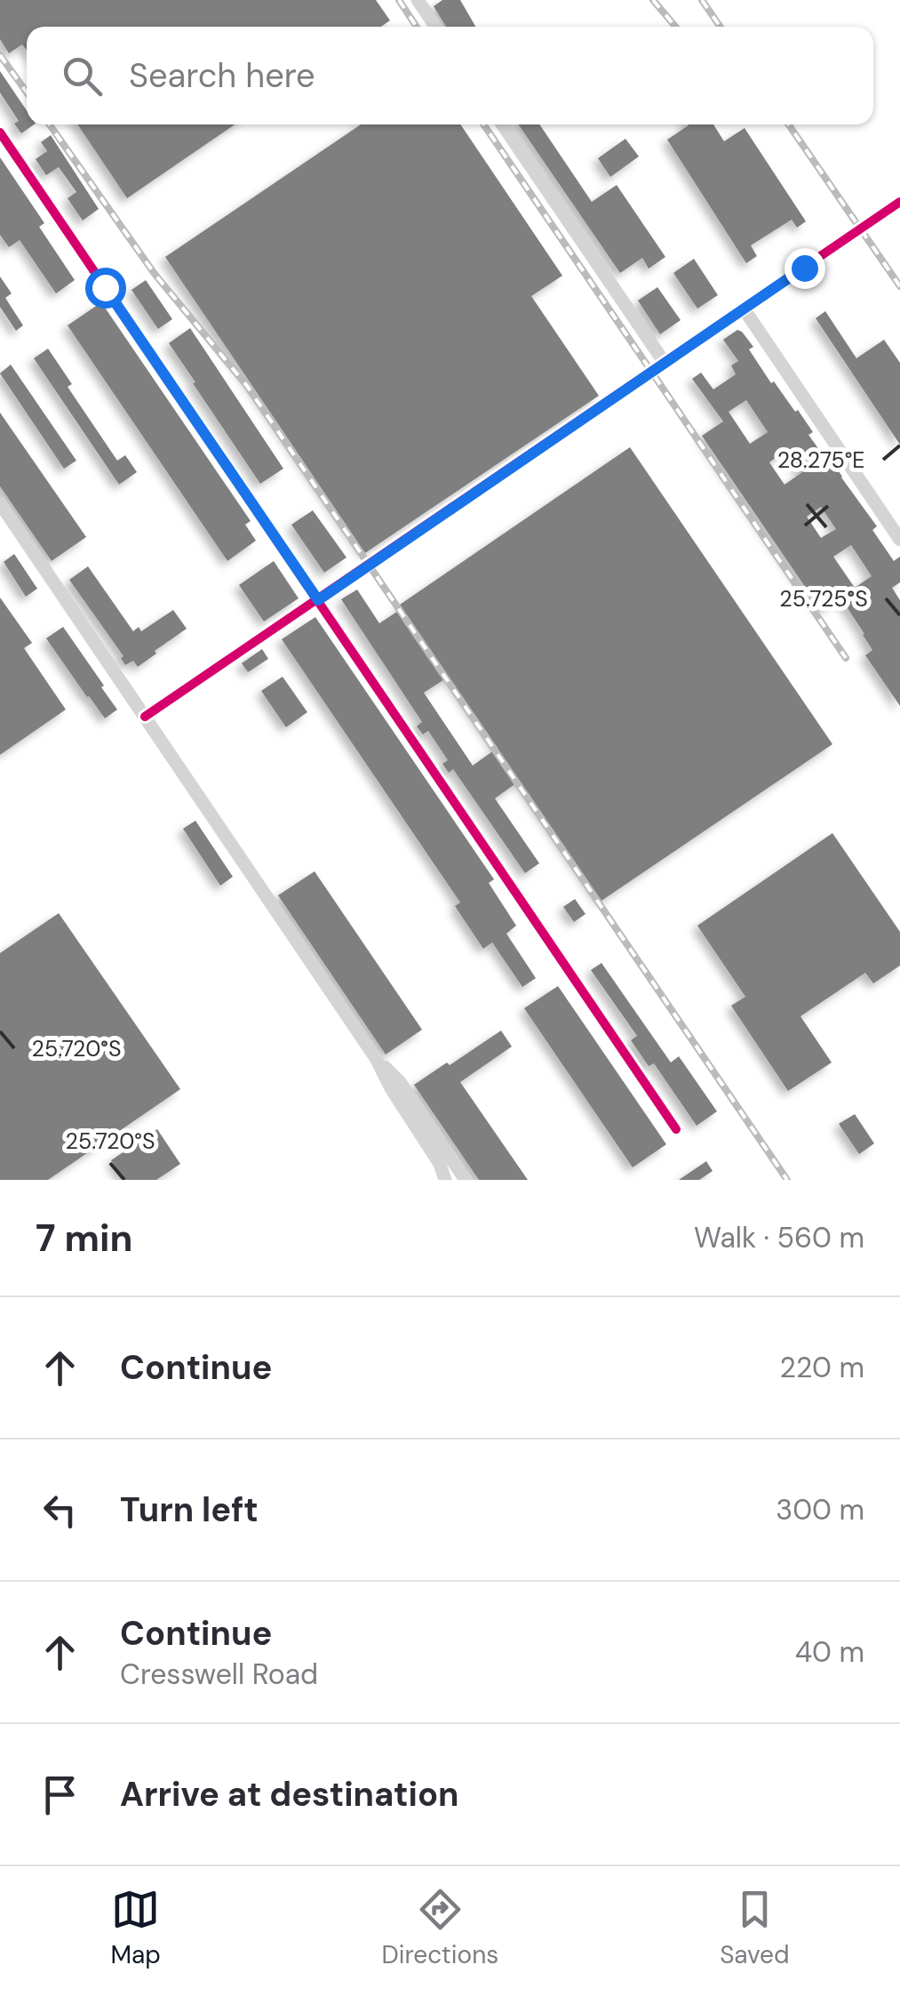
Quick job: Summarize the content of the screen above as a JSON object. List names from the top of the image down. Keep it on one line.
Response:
{"page":{"search":"Search here","heading":["7 min","Walk · 560 m"],"list":[["Continue","220 m"],["Turn left","300 m"],["Continue","Cresswell Road","40 m"],"Arrive at destination"],"nav":["Map","Directions","Saved"]},"coordinates":["28.275°E","25.725°S","25.720°S"]}
